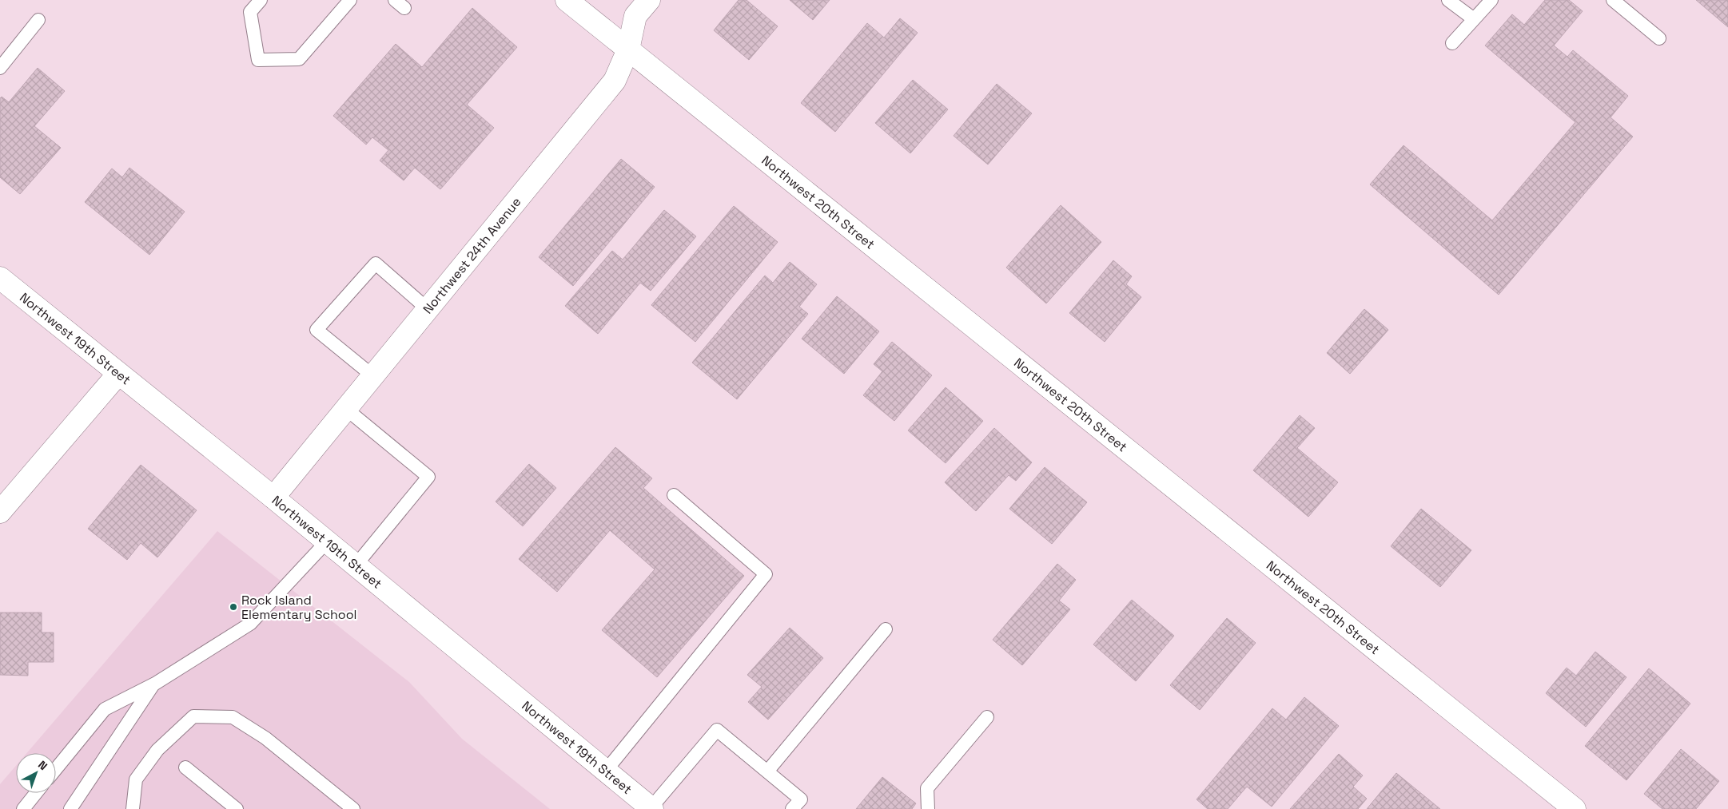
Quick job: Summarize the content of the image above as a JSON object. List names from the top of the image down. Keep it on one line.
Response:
{"streets":{"street":["Northwest 20th Street","Northwest 24th Avenue","Northwest 19th Street"]},"crossings":[["Northwest 20th Street","Northwest 24th Avenue"],["Northwest 24th Avenue","Northwest 19th Street"]],"places":["Rock Island Elementary School"],"north":"top right"}
